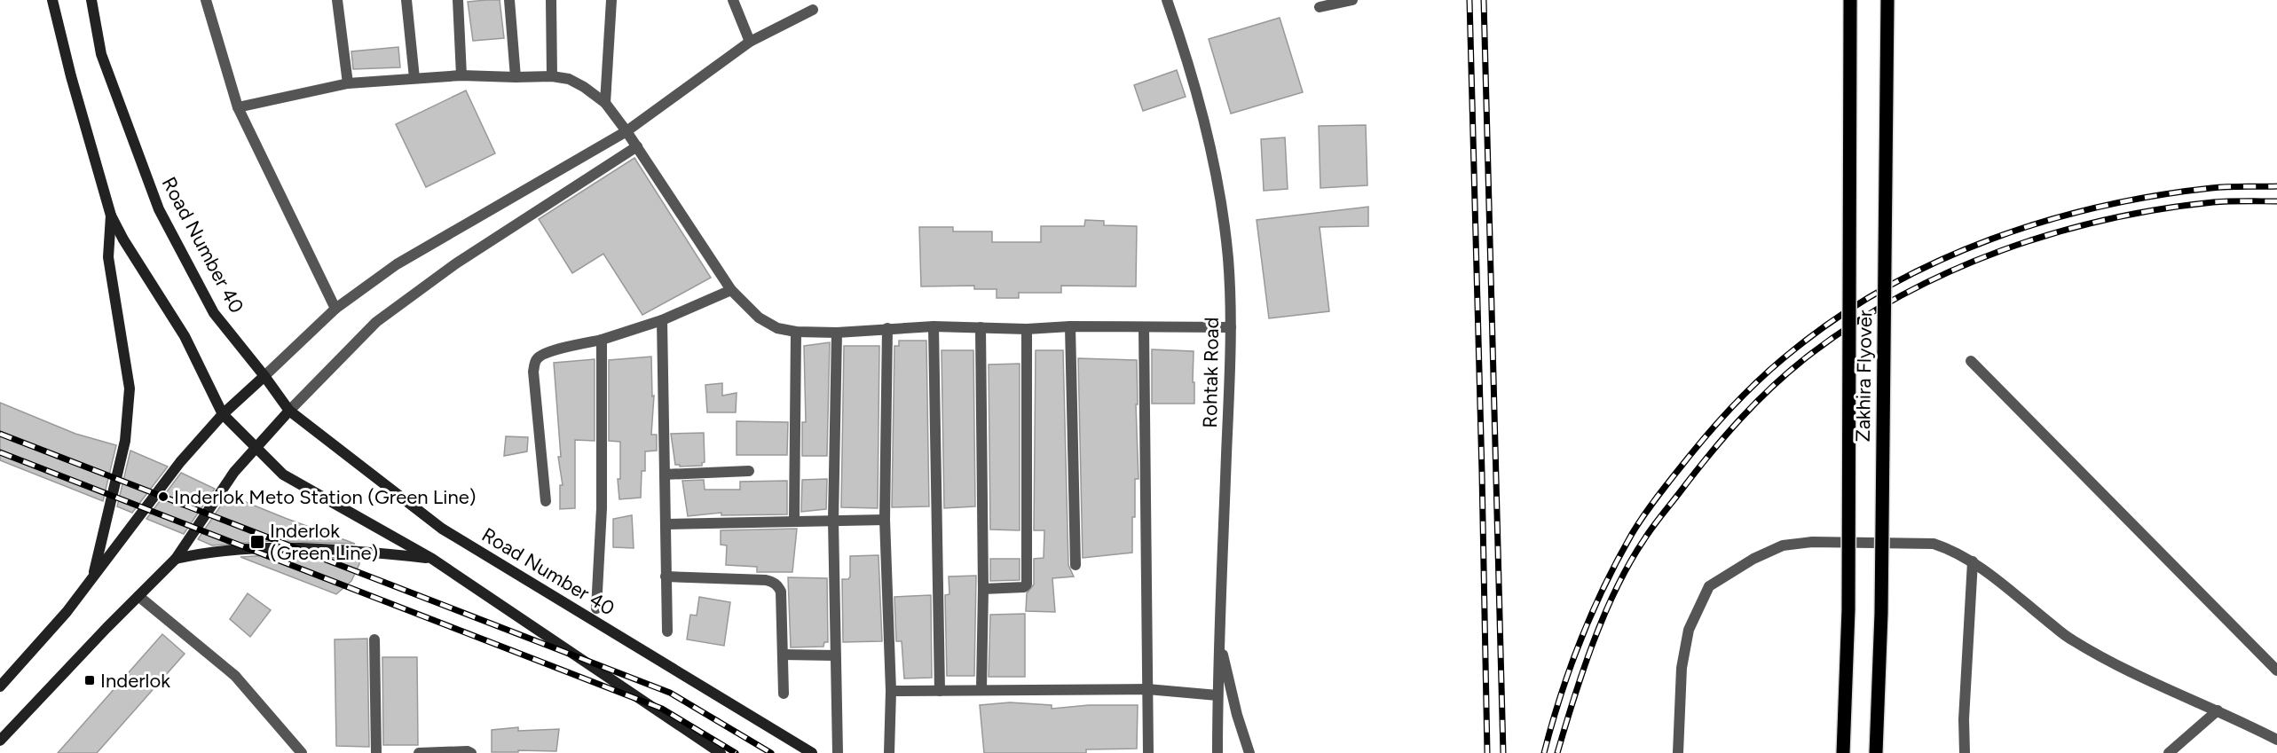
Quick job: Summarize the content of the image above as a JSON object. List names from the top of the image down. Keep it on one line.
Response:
{"streets":{"main road":["Road Number 40","Zakhira Flyover"],"street":["Rohtak Road"]},"places":{"other":["Inderlok Meto Station (Green Line)"],"transit":["Inderlok (Green Line)","Inderlok"]}}
